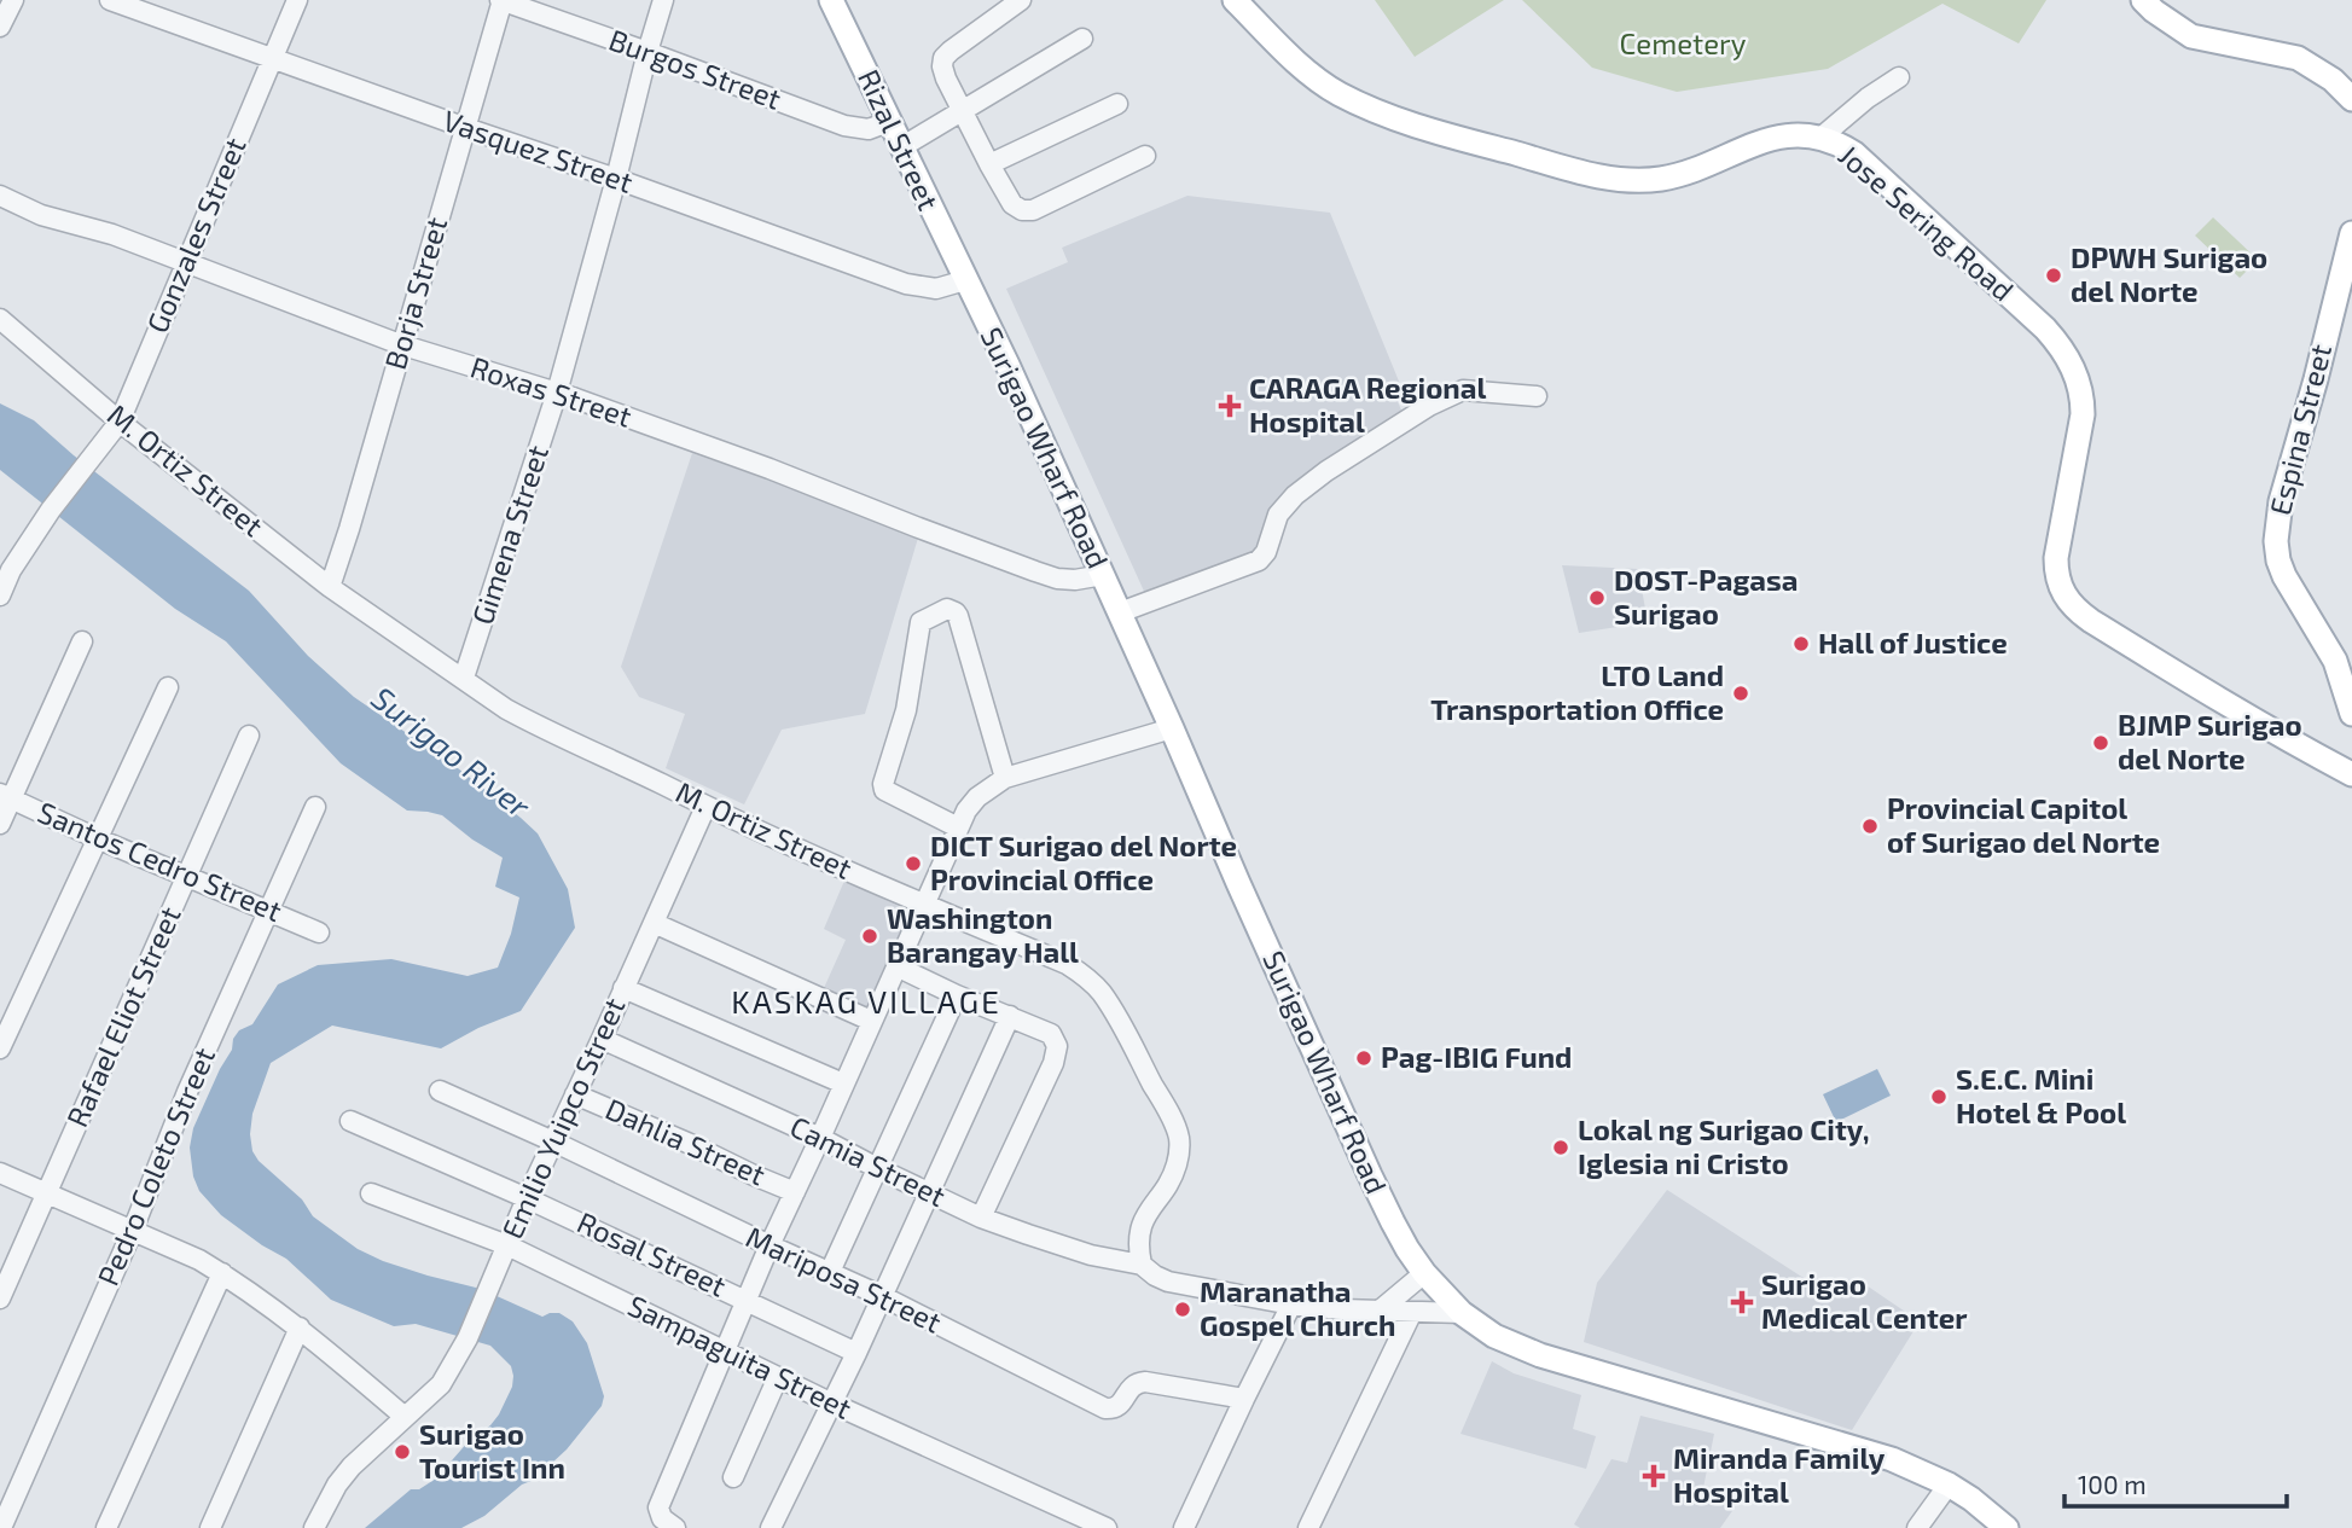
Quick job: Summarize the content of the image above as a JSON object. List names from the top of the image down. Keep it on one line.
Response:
{"streets":{"main road":["Rizal Street","Jose Sering Road","Espina Street","Surigao Wharf Road"],"street":["Burgos Street","Vasquez Street","Gonzales Street","Borja Street","Roxas Street","M. Ortiz Street","Gimena Street","Santos Cedro Street","Rafael Eliot Street","Emilio Yuipco Street","Dahlia Street","Camia Street","Pedro Coleto Street","Rosal Street","Mariposa Street","Sampaguita Street"]},"crossings":[["Burgos Street","Rizal Street"],["Burgos Street","Borja Street"],["Burgos Street","Gimena Street"],["Rizal Street","Vasquez Street"],["Rizal Street","Surigao Wharf Road"],["Vasquez Street","Gonzales Street"],["Vasquez Street","Borja Street"],["Vasquez Street","Surigao Wharf Road"],["Vasquez Street","Gimena Street"],["Gonzales Street","Roxas Street"],["Gonzales Street","M. Ortiz Street"],["Borja Street","Roxas Street"],["Borja Street","M. Ortiz Street"],["Roxas Street","Surigao Wharf Road"],["Roxas Street","Gimena Street"],["M. Ortiz Street","Gimena Street"],["M. Ortiz Street","Emilio Yuipco Street"],["M. Ortiz Street","Camia Street"],["Santos Cedro Street","Rafael Eliot Street"],["Santos Cedro Street","Pedro Coleto Street"],["Emilio Yuipco Street","Dahlia Street"],["Emilio Yuipco Street","Camia Street"],["Emilio Yuipco Street","Rosal Street"],["Emilio Yuipco Street","Mariposa Street"],["Emilio Yuipco Street","Sampaguita Street"]],"districts":["KASKAG VILLAGE"],"water":["Surigao River"],"parks":["Cemetery"],"places":{"other":["DPWH Surigao del Norte","DOST-Pagasa Surigao","Hall of Justice","LTO Land Transportation Office","BJMP Surigao del Norte","Provincial Capitol of Surigao del Norte","DICT Surigao del Norte Provincial Office","Washington Barangay Hall","Pag-IBIG Fund","S.E.C. Mini Hotel & Pool","Lokal ng Surigao City, Iglesia ni Cristo","Maranatha Gospel Church","Surigao Tourist Inn"],"health":["CARAGA Regional Hospital","Surigao Medical Center","Miranda Family Hospital"]},"scale_bar":"100 m"}
